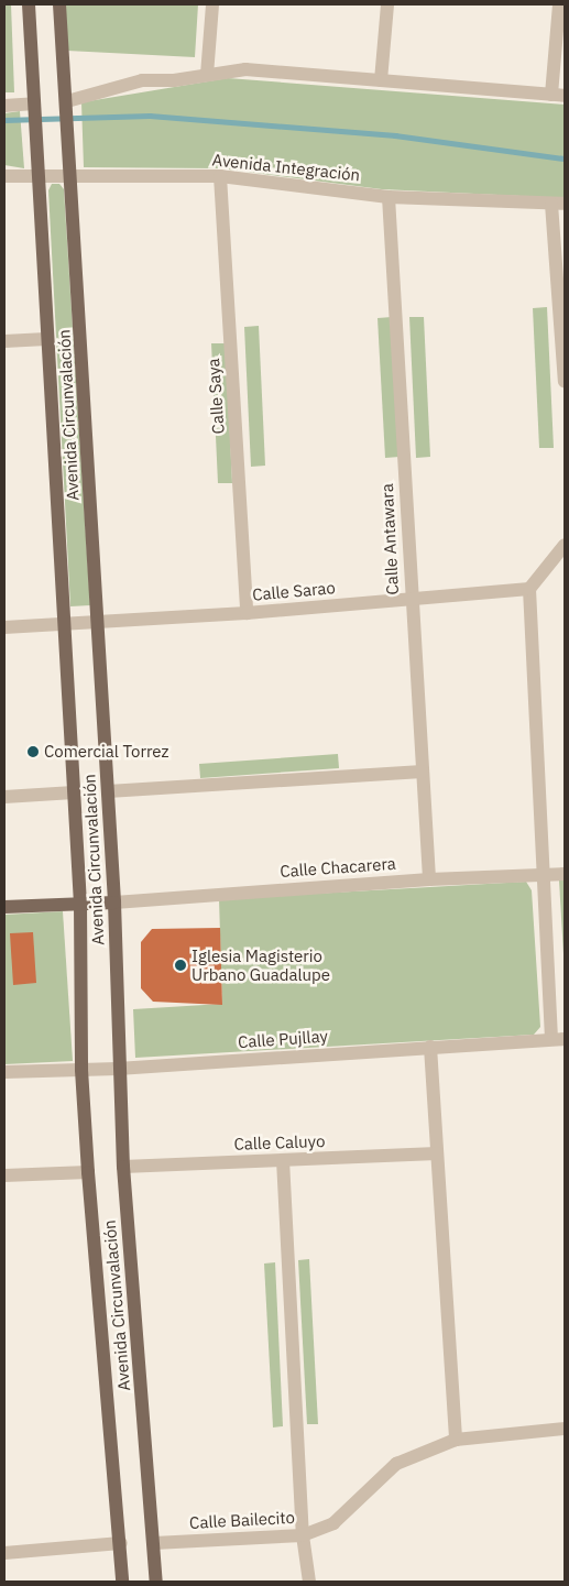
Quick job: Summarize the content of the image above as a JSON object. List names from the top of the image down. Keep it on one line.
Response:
{"streets":{"main road":["Avenida Circunvalación"],"street":["Avenida Integración","Calle Saya","Calle Antawara","Calle Sarao","Calle Chacarera","Calle Pujllay","Calle Caluyo","Calle Bailecito"]},"crossings":[["Avenida Integración","Calle Saya"],["Avenida Integración","Avenida Circunvalación"],["Avenida Integración","Calle Antawara"],["Calle Saya","Calle Sarao"],["Avenida Circunvalación","Calle Sarao"],["Avenida Circunvalación","Calle Chacarera"],["Avenida Circunvalación","Calle Pujllay"],["Avenida Circunvalación","Calle Caluyo"],["Avenida Circunvalación","Calle Bailecito"],["Calle Antawara","Calle Sarao"],["Calle Antawara","Calle Chacarera"]],"places":["Comercial Torrez","Iglesia Magisterio Urbano Guadalupe"]}
